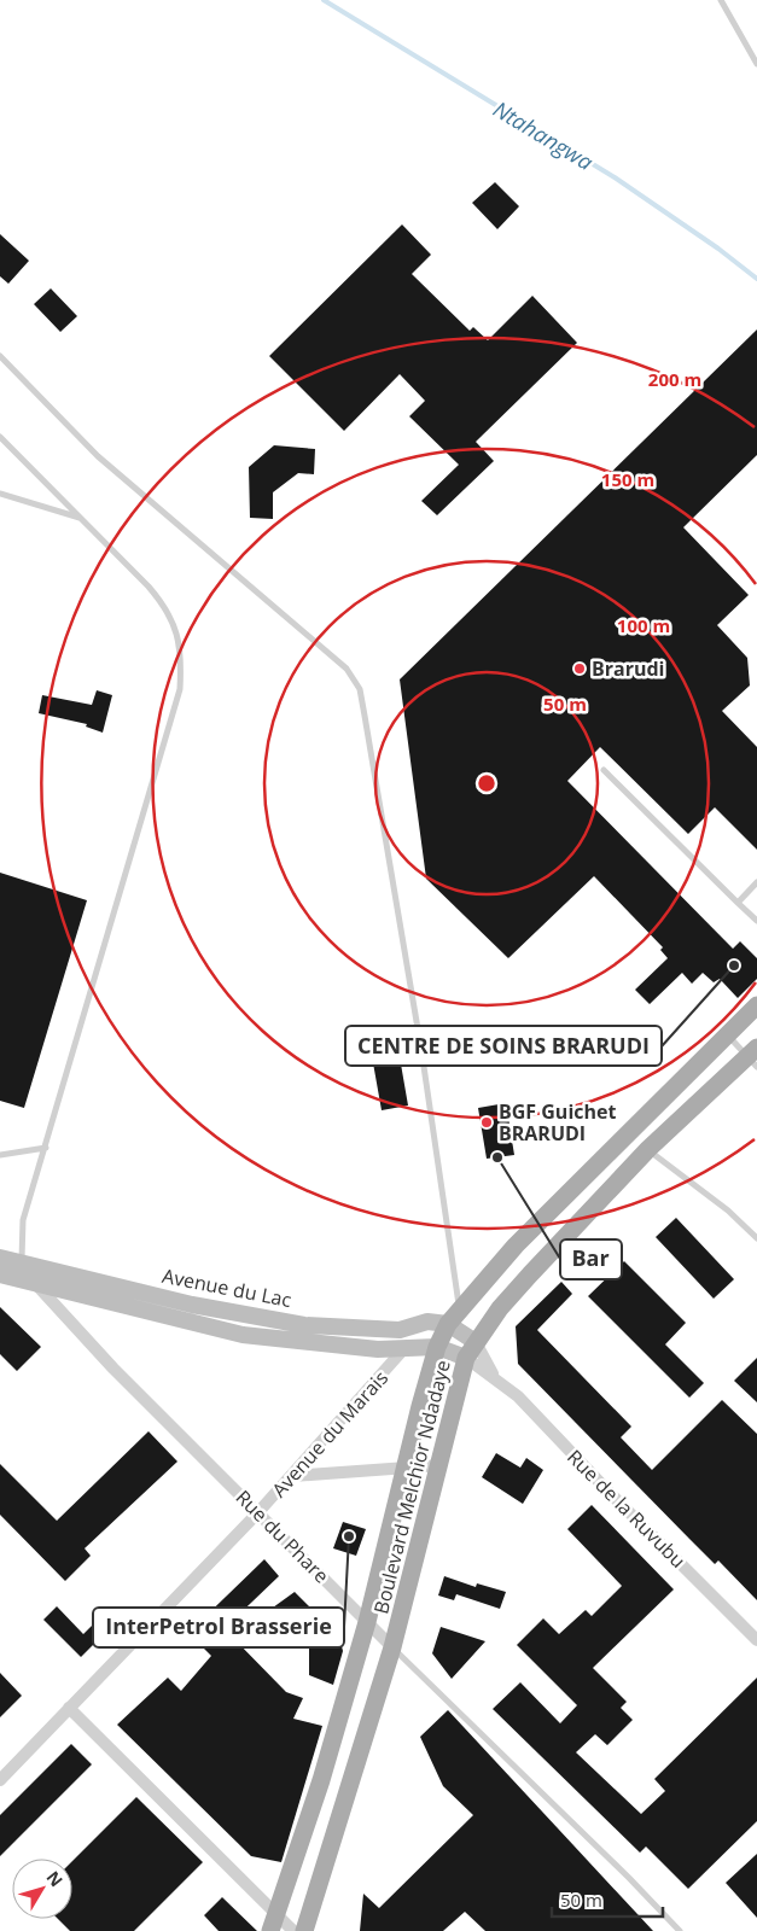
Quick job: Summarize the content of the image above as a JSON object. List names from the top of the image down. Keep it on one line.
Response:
{"streets":{"main road":["Avenue du Lac","Boulevard Melchior Ndadaye"],"street":["Avenue du Marais","Rue de la Ruvubu","Rue du Phare"]},"crossings":[["Avenue du Lac","Avenue du Marais"],["Avenue du Lac","Boulevard Melchior Ndadaye"],["Avenue du Lac","Rue de la Ruvubu"],["Avenue du Lac","Rue du Phare"],["Avenue du Marais","Rue du Phare"],["Boulevard Melchior Ndadaye","Rue de la Ruvubu"],["Boulevard Melchior Ndadaye","Rue du Phare"]],"water":["Ntahangwa"],"places":["Brarudi","CENTRE DE SOINS BRARUDI","BGF Guichet BRARUDI","Bar","InterPetrol Brasserie"],"scale_bar":"50 m","north":"top right","rings":["200 m","150 m","100 m","50 m"]}
